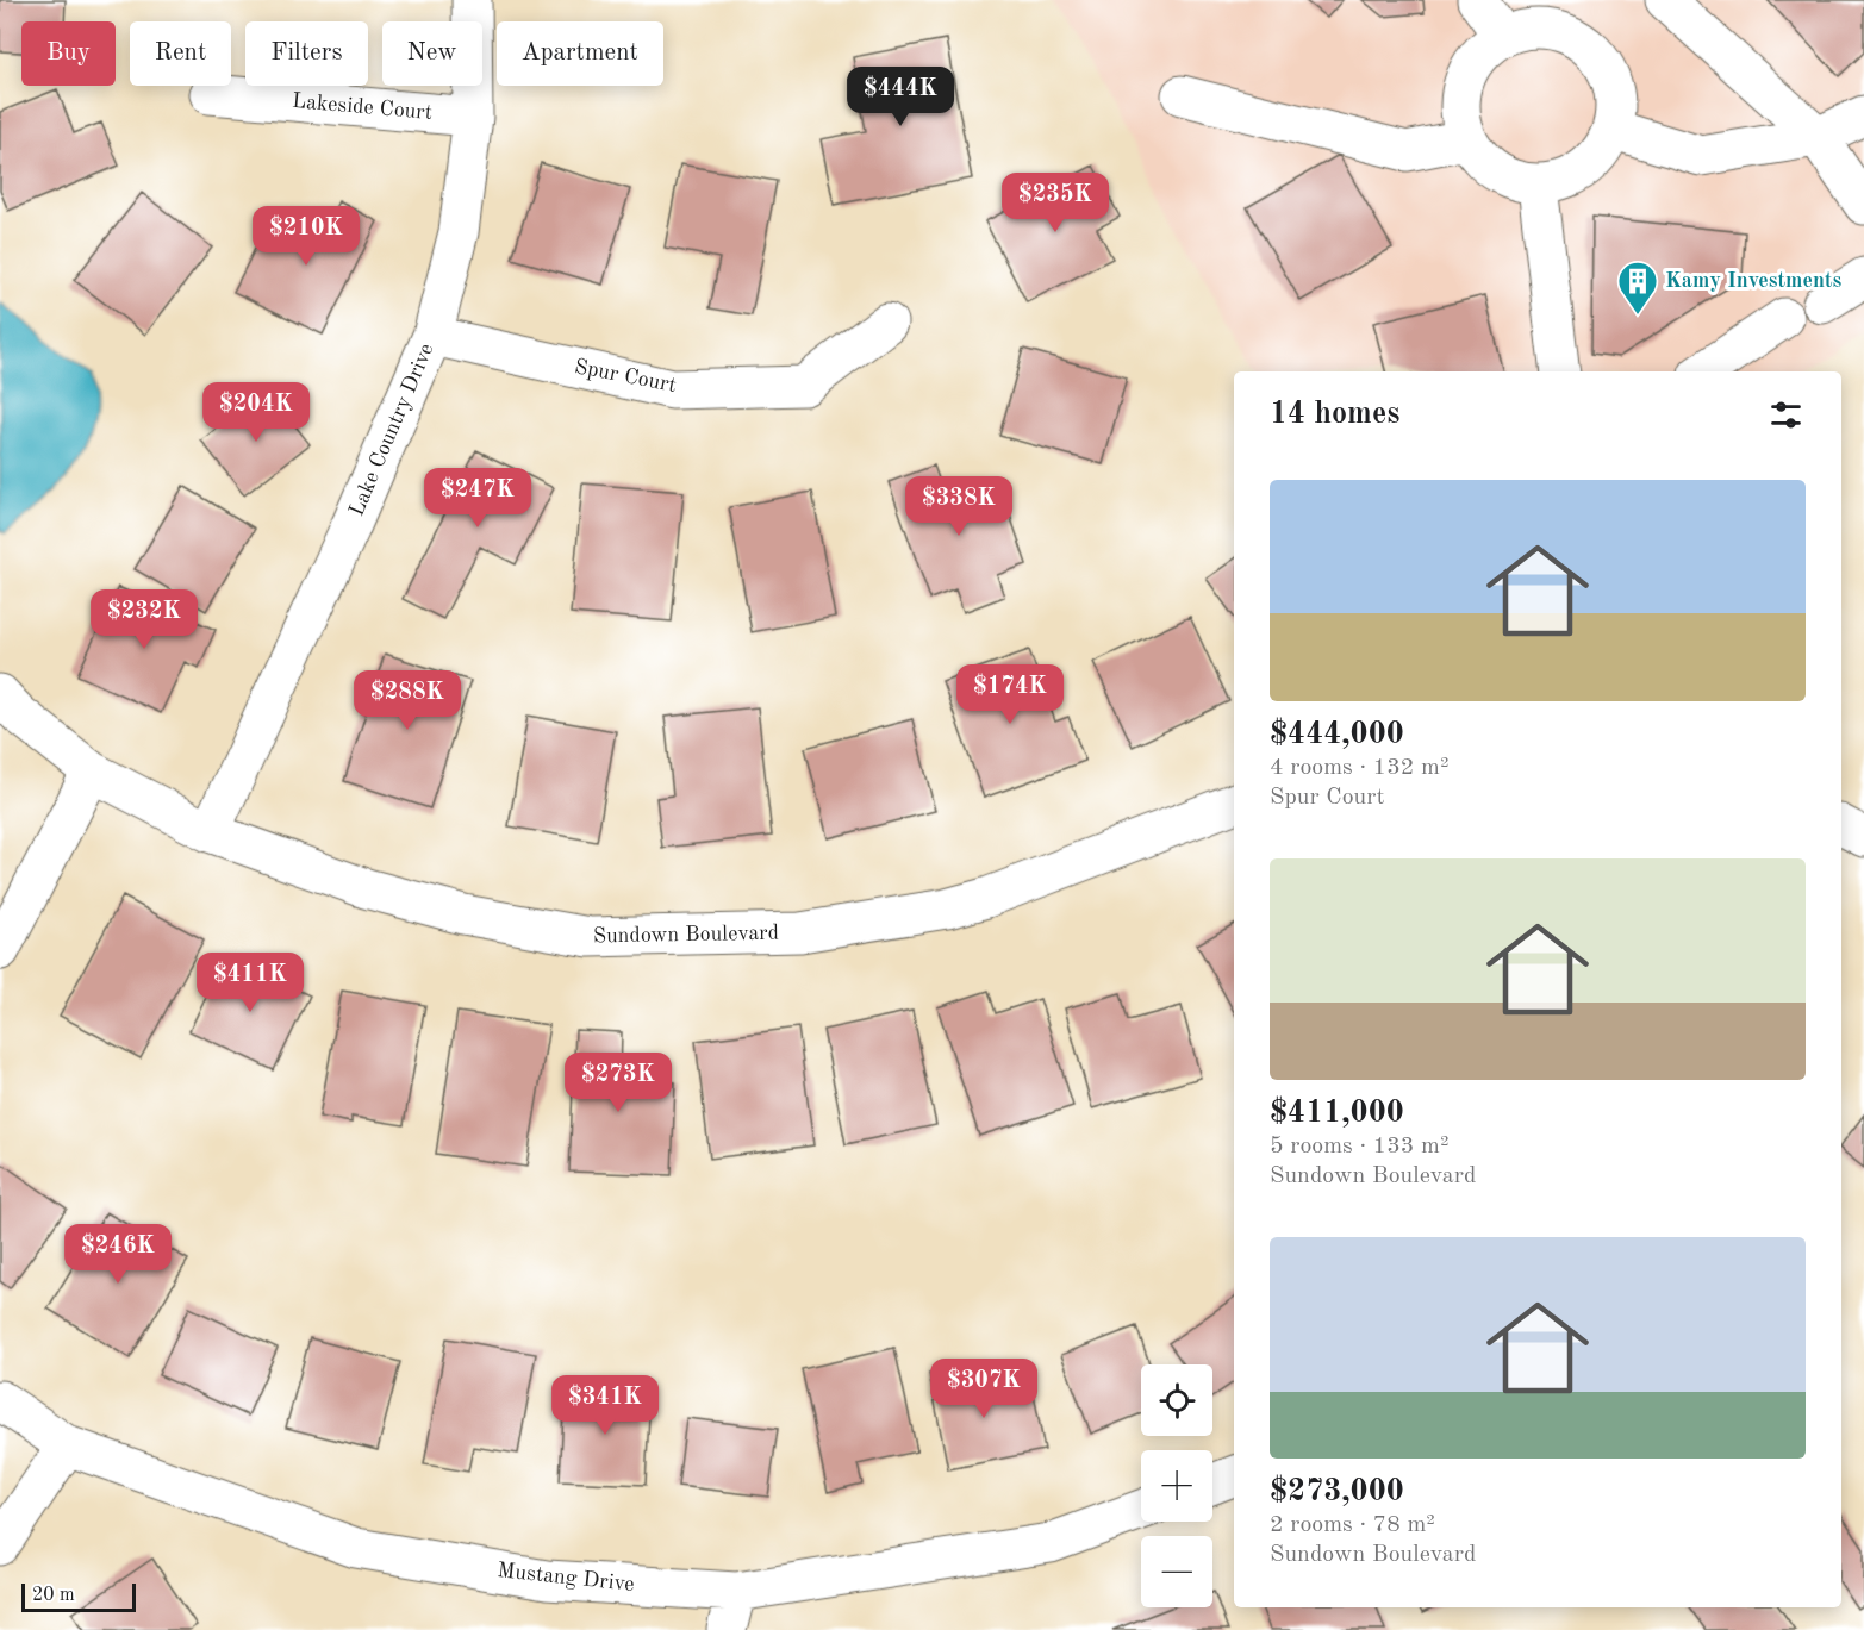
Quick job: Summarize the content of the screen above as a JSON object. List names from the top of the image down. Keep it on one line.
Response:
{"streets":{"street":["Lakeside Court","Spur Court","Lake Country Drive","Sundown Boulevard","Mustang Drive"]},"crossings":[["Lakeside Court","Lake Country Drive"],["Spur Court","Lake Country Drive"],["Lake Country Drive","Sundown Boulevard"]],"places":{"building":["Kamy Investments"]},"scale_bar":"20 m","page":{"chip":["Buy","Rent","Filters","New","Apartment"],"price":["$444K","$235K","$210K","$204K","$247K","$338K","$232K","$174K","$288K","$411K","$273K","$246K","$307K","$341K"],"heading":"14 homes","list":[{"name":"$444,000","note":"4 rooms · 132 m² · Spur Court"},{"name":"$411,000","note":"5 rooms · 133 m² · Sundown Boulevard"},{"name":"$273,000","note":"2 rooms · 78 m² · Sundown Boulevard"}],"map_buttons":["+","−"],"scale":"20 m"}}
